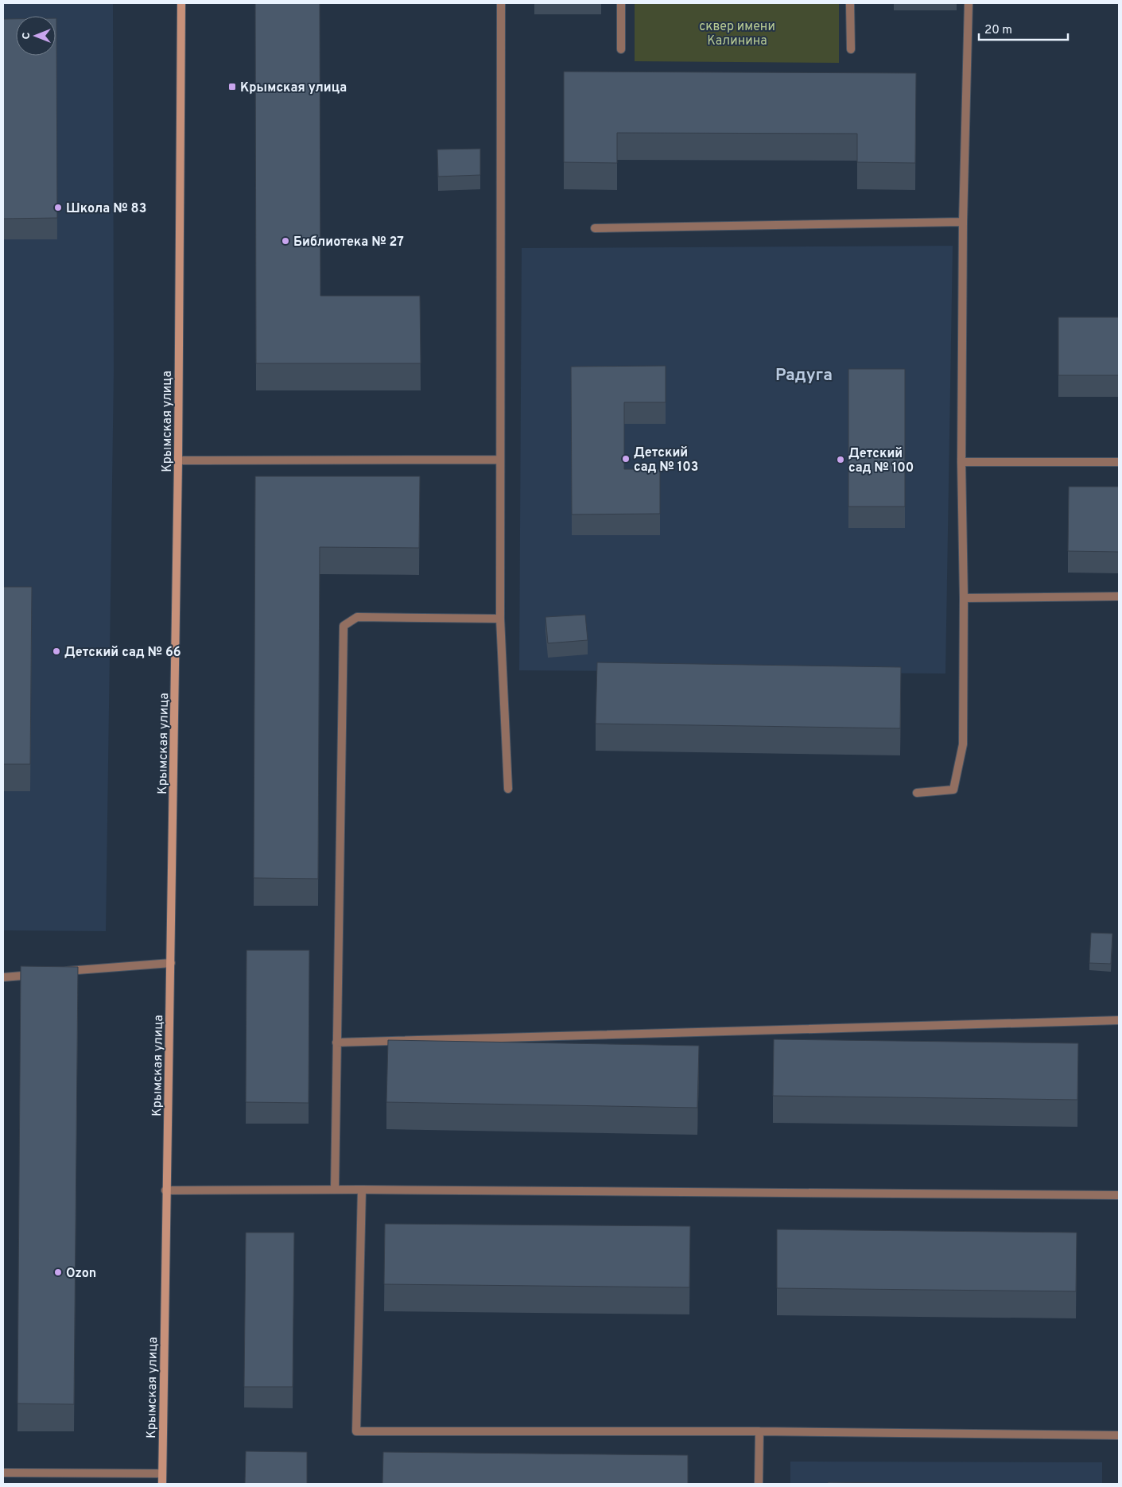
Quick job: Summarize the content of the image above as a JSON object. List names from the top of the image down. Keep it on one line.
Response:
{"streets":{"main road":["Крымская улица"]},"districts":["Радуга"],"parks":["сквер имени Калинина"],"places":{"transit":["Крымская улица"],"other":["Школа № 83","Библиотека № 27","Детский сад № 103","Детский сад № 100","Детский сад № 66","Ozon"]},"scale_bar":"20 m","north":"left"}
